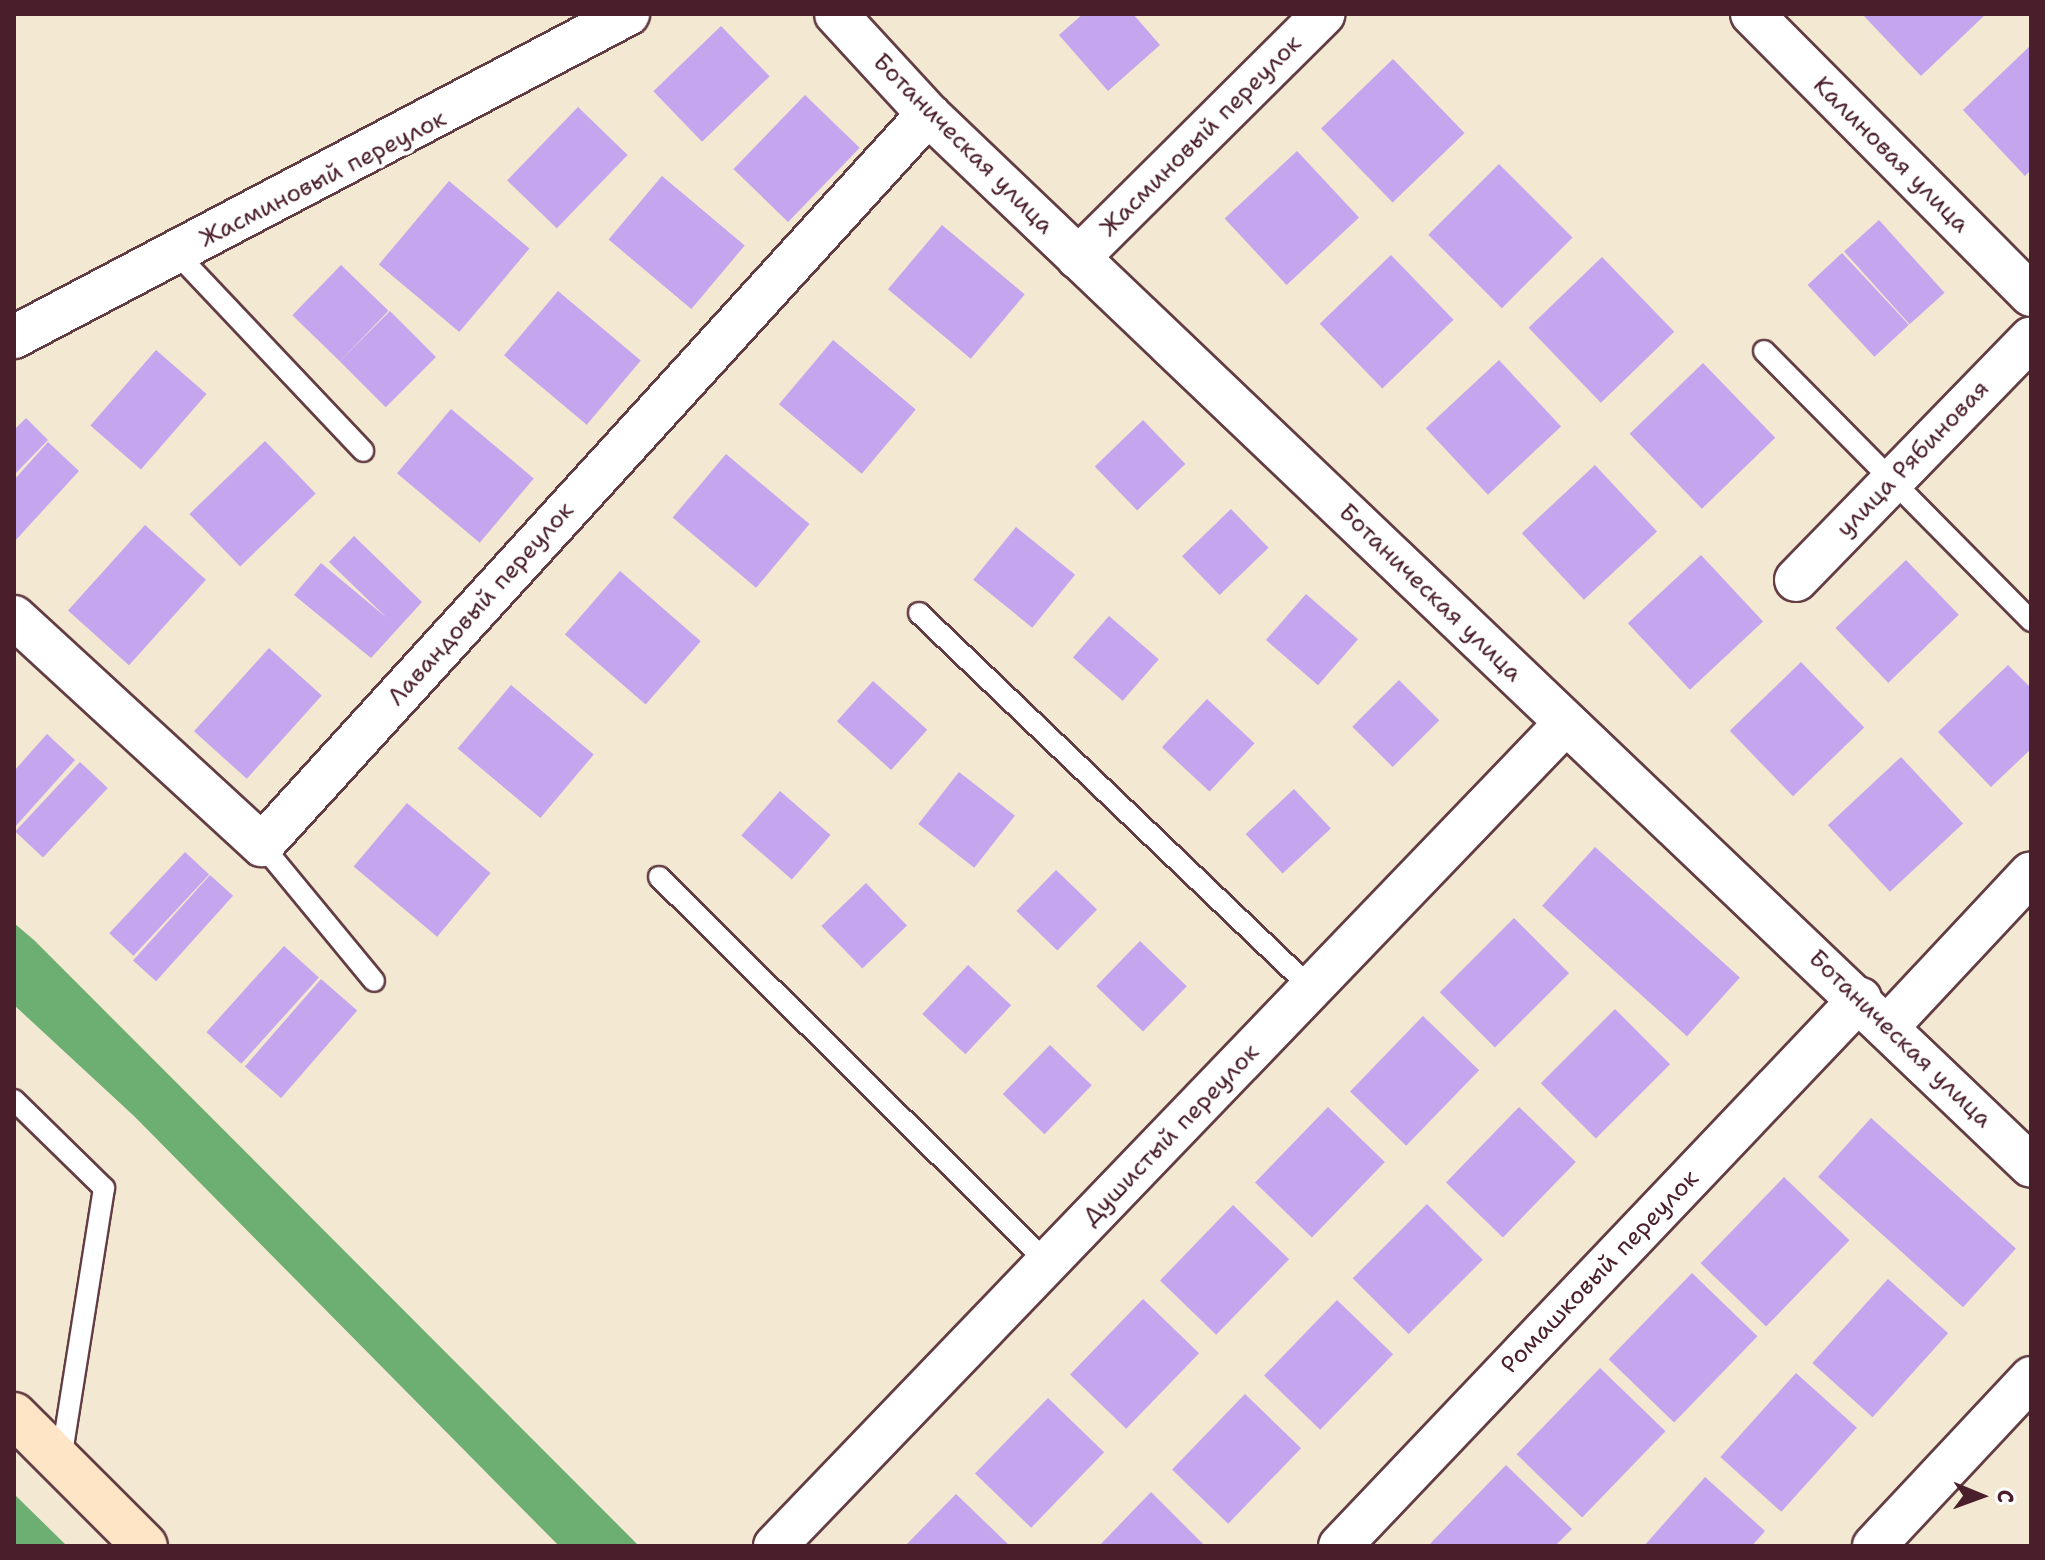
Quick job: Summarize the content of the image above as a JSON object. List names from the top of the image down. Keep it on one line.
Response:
{"streets":{"street":["Жасминовый переулок","Ботаническая улица","Калиновая улица","улица Рябиновая","Лавандовый переулок","Душистый переулок","Ромашковый переулок"]},"crossings":[["Жасминовый переулок","Ботаническая улица"],["Ботаническая улица","Лавандовый переулок"],["Ботаническая улица","Душистый переулок"],["Ботаническая улица","Ромашковый переулок"]],"north":"right"}
